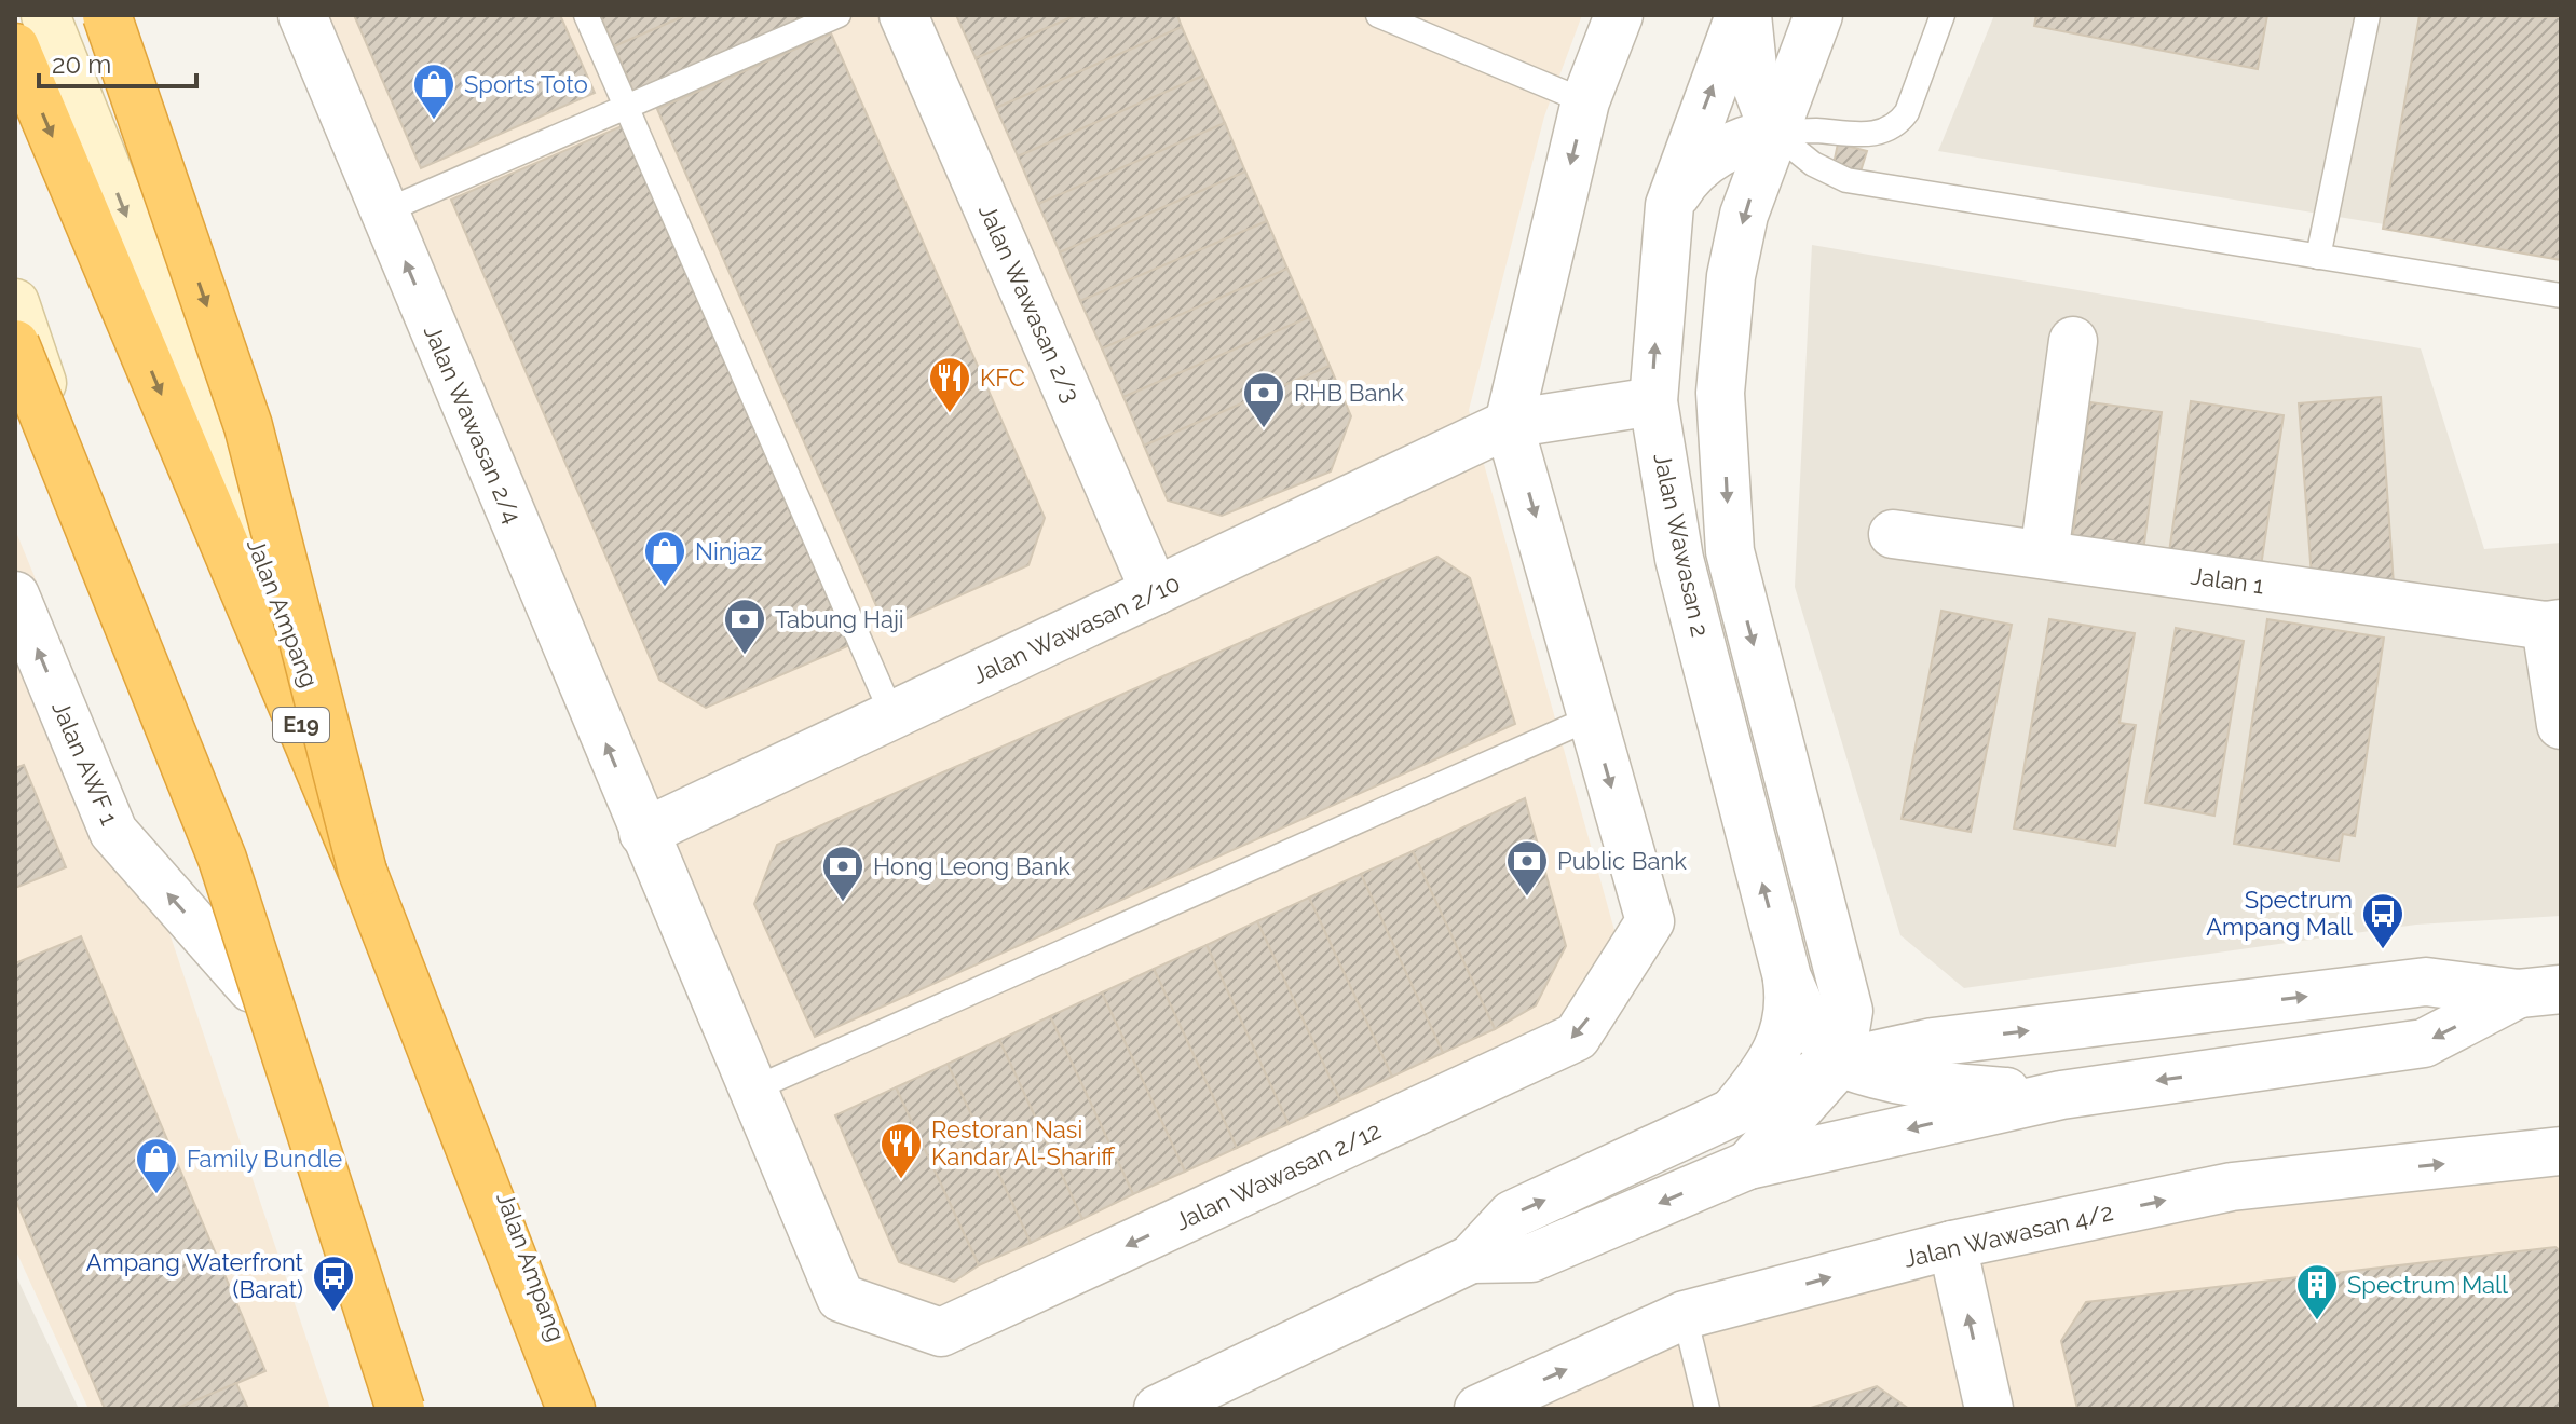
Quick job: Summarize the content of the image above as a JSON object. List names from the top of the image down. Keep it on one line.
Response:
{"streets":{"highway":["E19"],"main road":["Jalan Ampang"],"street":["Jalan Wawasan 2/3","Jalan Wawasan 2/4","Jalan Wawasan 2","Jalan 1","Jalan Wawasan 2/10","Jalan AWF 1","Jalan Wawasan 2/12","Jalan Wawasan 4/2"]},"crossings":[["Jalan Wawasan 2/3","Jalan Wawasan 2/10"],["Jalan Wawasan 2/4","Jalan Wawasan 2/10"],["Jalan Wawasan 2/4","Jalan Wawasan 2/12"],["Jalan Wawasan 2","Jalan Wawasan 2/10"],["Jalan Wawasan 2/10","Jalan Wawasan 2/12"]],"one_way":["Jalan Wawasan 2/4","Jalan AWF 1"],"places":{"shop":["Sports Toto","Ninjaz","Family Bundle"],"restaurant":["KFC","Restoran Nasi Kandar Al-Shariff"],"bank":["RHB Bank","Tabung Haji","Public Bank","Hong Leong Bank"],"bus stop":["Spectrum Ampang Mall","Ampang Waterfront (Barat)"],"building":["Spectrum Mall"]},"scale_bar":"20 m"}
